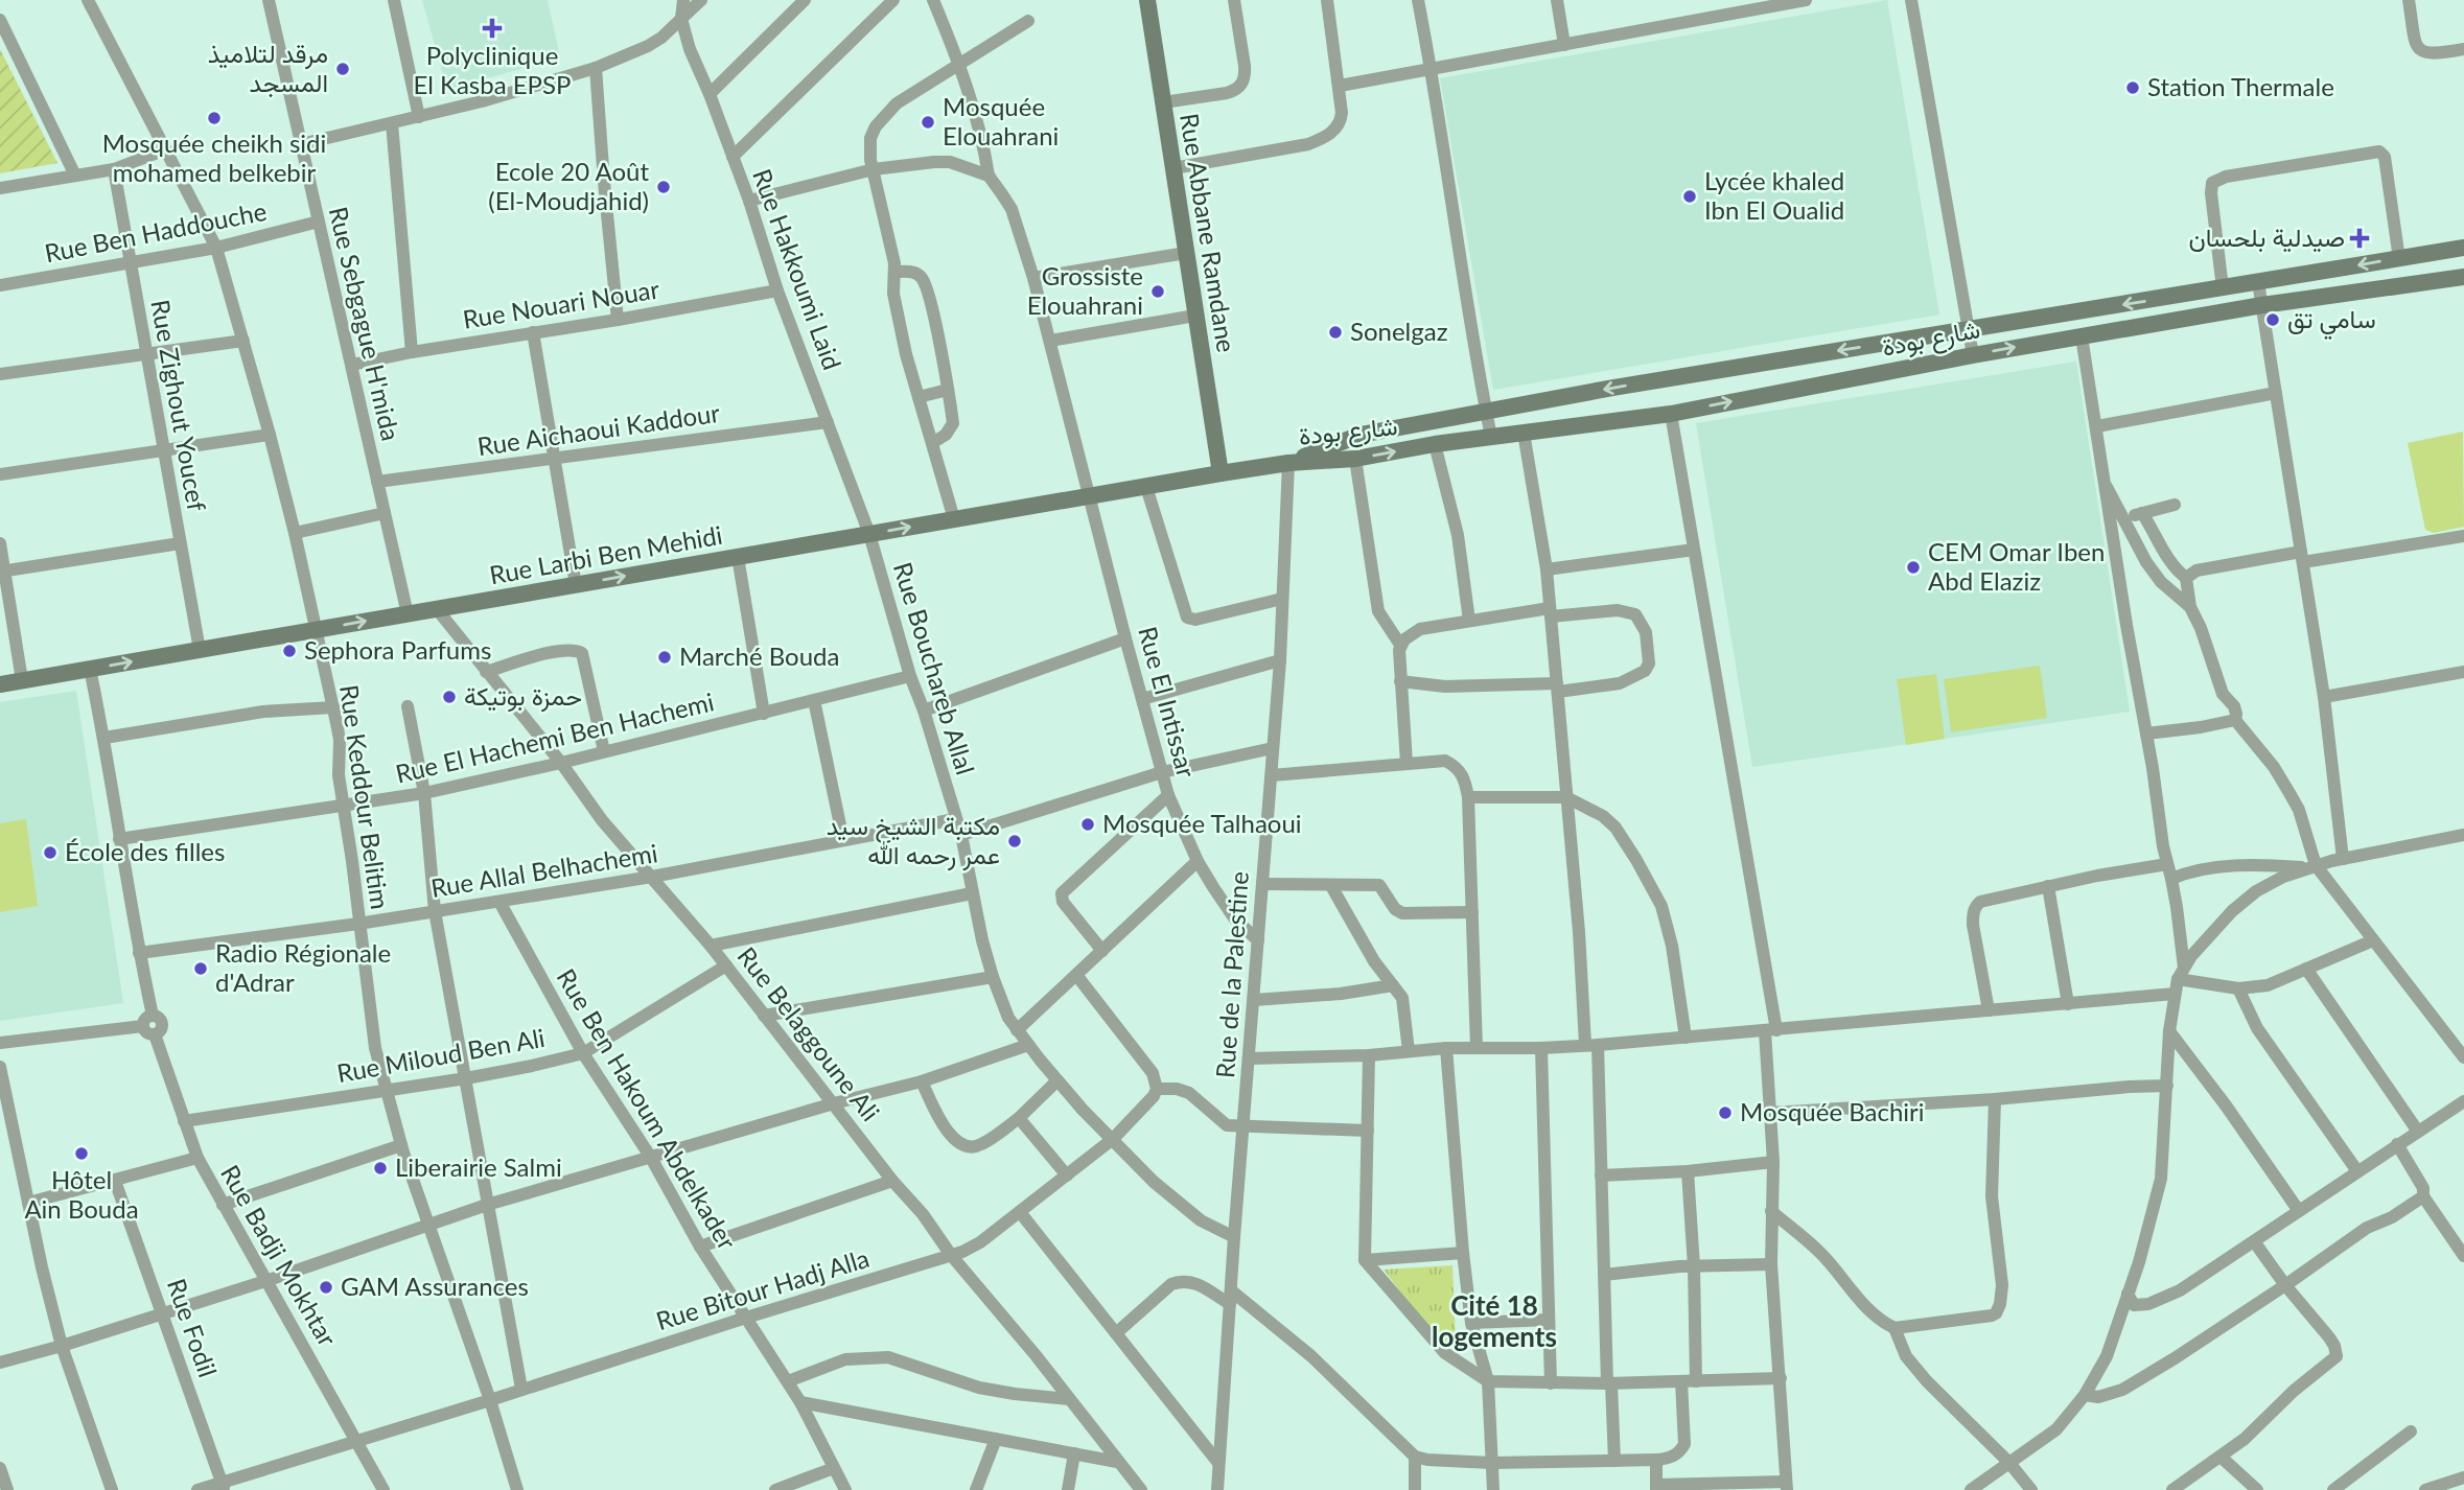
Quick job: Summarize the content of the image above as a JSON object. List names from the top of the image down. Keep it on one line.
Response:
{"streets":{"street":["Rue Ben Haddouche","Rue Abbane Ramdane","Rue Hakkoumi Laid","Rue Nouari Nouar","Rue Sebgague H'mida","شارع بودة","Rue Zighout Youcef","Rue Aichaoui Kaddour","Rue Larbi Ben Mehidi","Rue Bouchareb Allal","Rue El Intissar","Rue El Hachemi Ben Hachemi","Rue Keddour Belitim","Rue Allal Belhachemi","Rue de la Palestine","Rue Belaggoune Ali","Rue Miloud Ben Ali","Rue Ben Hakoum Abdelkader","Rue Badji Mokhtar","Rue Bitour Hadj Alla","Rue Fodil"]},"crossings":[["Rue Ben Haddouche","Rue Sebgague H'mida"],["Rue Ben Haddouche","Rue Zighout Youcef"],["Rue Ben Haddouche","Rue Keddour Belitim"],["Rue Abbane Ramdane","Rue Larbi Ben Mehidi"],["Rue Hakkoumi Laid","Rue Nouari Nouar"],["Rue Hakkoumi Laid","Rue Aichaoui Kaddour"],["Rue Hakkoumi Laid","Rue Larbi Ben Mehidi"],["Rue Hakkoumi Laid","Rue Bouchareb Allal"],["Rue Nouari Nouar","Rue Sebgague H'mida"],["Rue Sebgague H'mida","Rue Aichaoui Kaddour"],["Rue Sebgague H'mida","Rue Larbi Ben Mehidi"],["شارع بودة","Rue Larbi Ben Mehidi"],["شارع بودة","Rue de la Palestine"],["Rue Zighout Youcef","Rue Larbi Ben Mehidi"],["Rue Larbi Ben Mehidi","Rue Bouchareb Allal"],["Rue Larbi Ben Mehidi","Rue El Intissar"],["Rue Larbi Ben Mehidi","Rue Keddour Belitim"],["Rue Larbi Ben Mehidi","Rue de la Palestine"],["Rue Larbi Ben Mehidi","Rue Belaggoune Ali"],["Rue Bouchareb Allal","Rue El Hachemi Ben Hachemi"],["Rue Bouchareb Allal","Rue Allal Belhachemi"],["Rue Bouchareb Allal","Rue de la Palestine"],["Rue Bouchareb Allal","Rue Bitour Hadj Alla"],["Rue El Intissar","Rue de la Palestine"],["Rue El Hachemi Ben Hachemi","Rue Keddour Belitim"],["Rue El Hachemi Ben Hachemi","Rue Belaggoune Ali"],["Rue Keddour Belitim","Rue Allal Belhachemi"],["Rue Keddour Belitim","Rue Miloud Ben Ali"],["Rue Keddour Belitim","Rue Bitour Hadj Alla"],["Rue Allal Belhachemi","Rue Belaggoune Ali"],["Rue Allal Belhachemi","Rue Ben Hakoum Abdelkader"],["Rue Belaggoune Ali","Rue Miloud Ben Ali"],["Rue Belaggoune Ali","Rue Bitour Hadj Alla"],["Rue Miloud Ben Ali","Rue Ben Hakoum Abdelkader"],["Rue Miloud Ben Ali","Rue Badji Mokhtar"],["Rue Ben Hakoum Abdelkader","Rue Bitour Hadj Alla"],["Rue Badji Mokhtar","Rue Bitour Hadj Alla"],["Rue Bitour Hadj Alla","Rue Fodil"]],"districts":["Cité 18 logements"],"places":{"health":["Polyclinique El Kasba EPSP","صيدلية بلحسان"],"other":["مرقد لتلاميذ المسجد","Station Thermale","Mosquée cheikh sidi mohamed belkebir","Mosquée Elouahrani","Ecole 20 Août (El-Moudjahid)","Lycée khaled Ibn El Oualid","Grossiste Elouahrani","سامي تق","Sonelgaz","CEM Omar Iben Abd Elaziz","Sephora Parfums","Marché Bouda","حمزة بوتيكة","Mosquée Talhaoui","مكتبة الشيخ سيد عمر رحمه الله","École des filles","Radio Régionale d'Adrar","Mosquée Bachiri","Hôtel Ain Bouda","Liberairie Salmi","GAM Assurances"]}}
